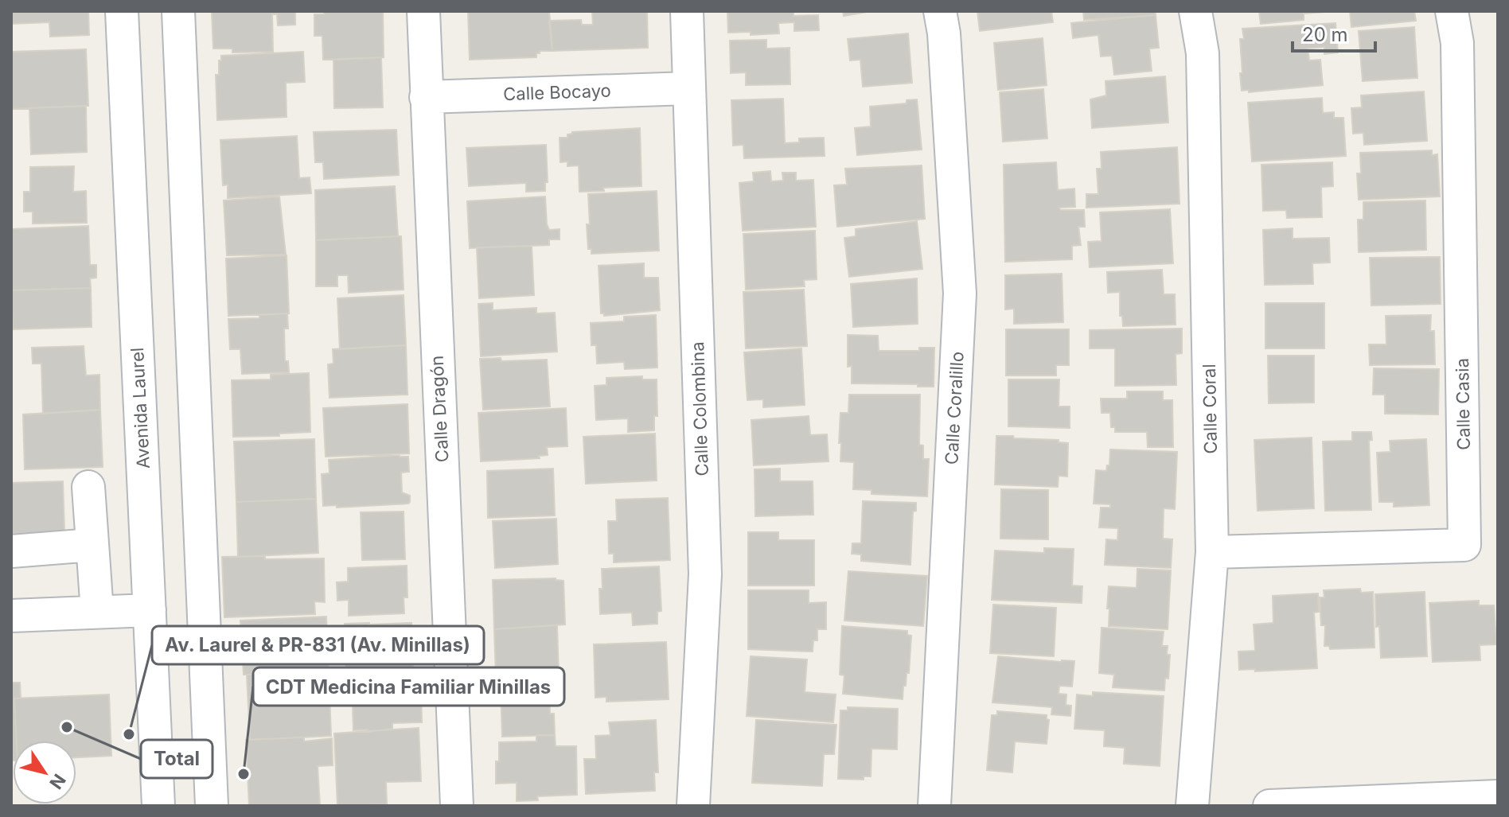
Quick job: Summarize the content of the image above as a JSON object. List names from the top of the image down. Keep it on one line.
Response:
{"streets":{"street":["Calle Bocayo","Calle Casia","Avenida Laurel","Calle Coralillo","Calle Dragón","Calle Colombina","Calle Coral"]},"crossings":[["Calle Bocayo","Calle Dragón"],["Calle Bocayo","Calle Colombina"],["Calle Casia","Calle Coral"]],"places":["Total","Av. Laurel & PR-831 (Av. Minillas)","CDT Medicina Familiar Minillas"],"scale_bar":"20 m","north":"bottom right"}
